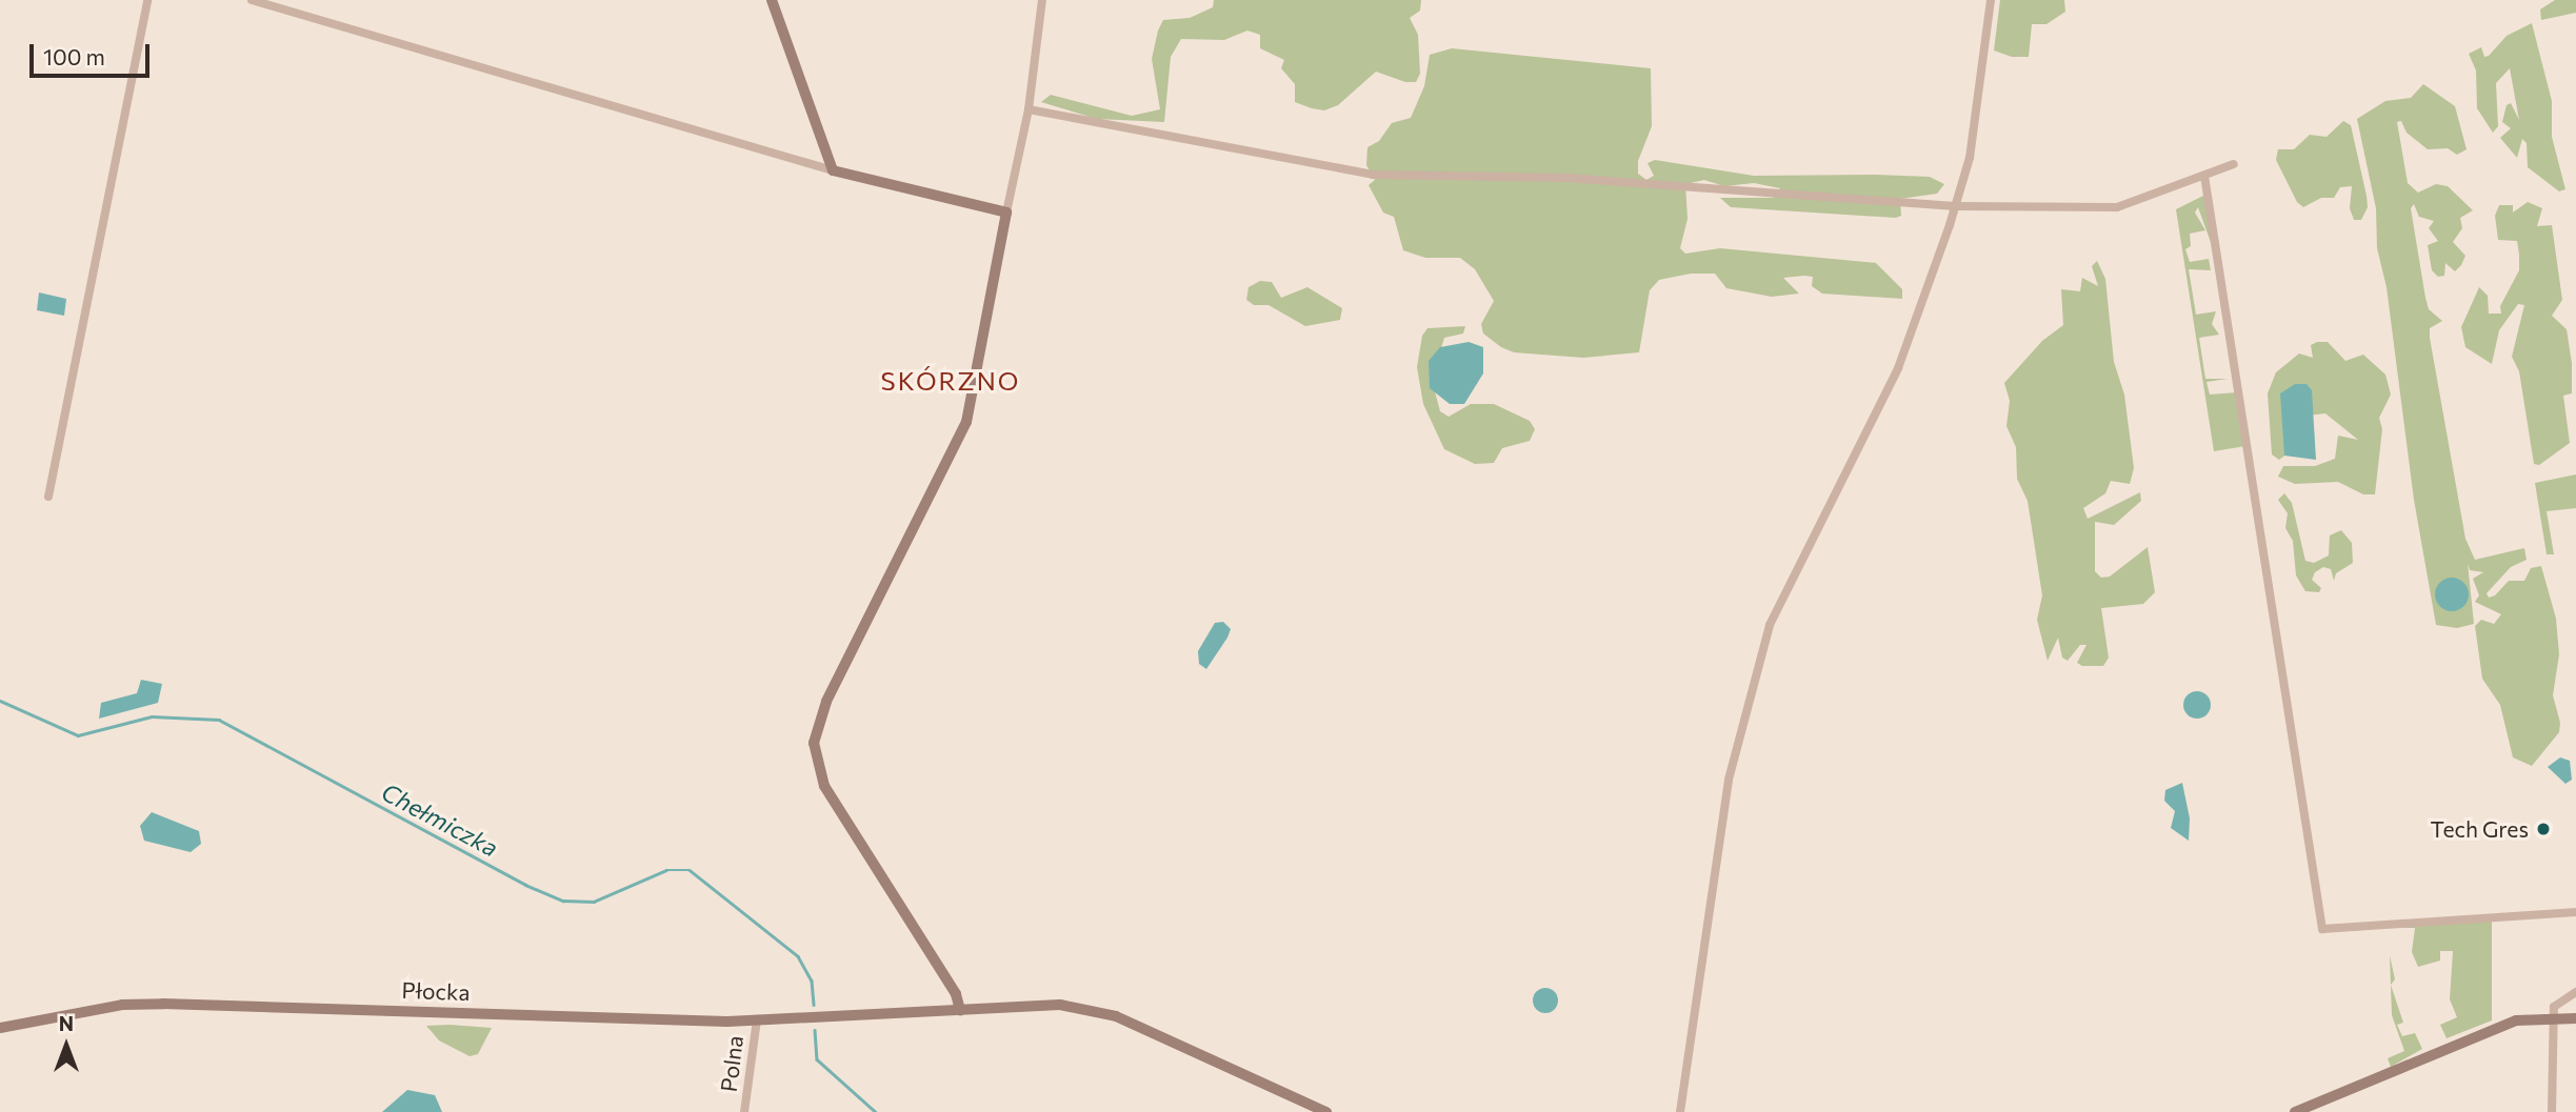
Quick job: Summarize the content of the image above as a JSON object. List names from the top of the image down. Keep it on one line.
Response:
{"streets":{"main road":["Płocka"],"street":["Polna"]},"crossings":[["Płocka","Polna"]],"districts":["SKÓRZNO"],"water":["Chełmiczka"],"places":["Tech Gres"],"scale_bar":"100 m","north":"top"}
